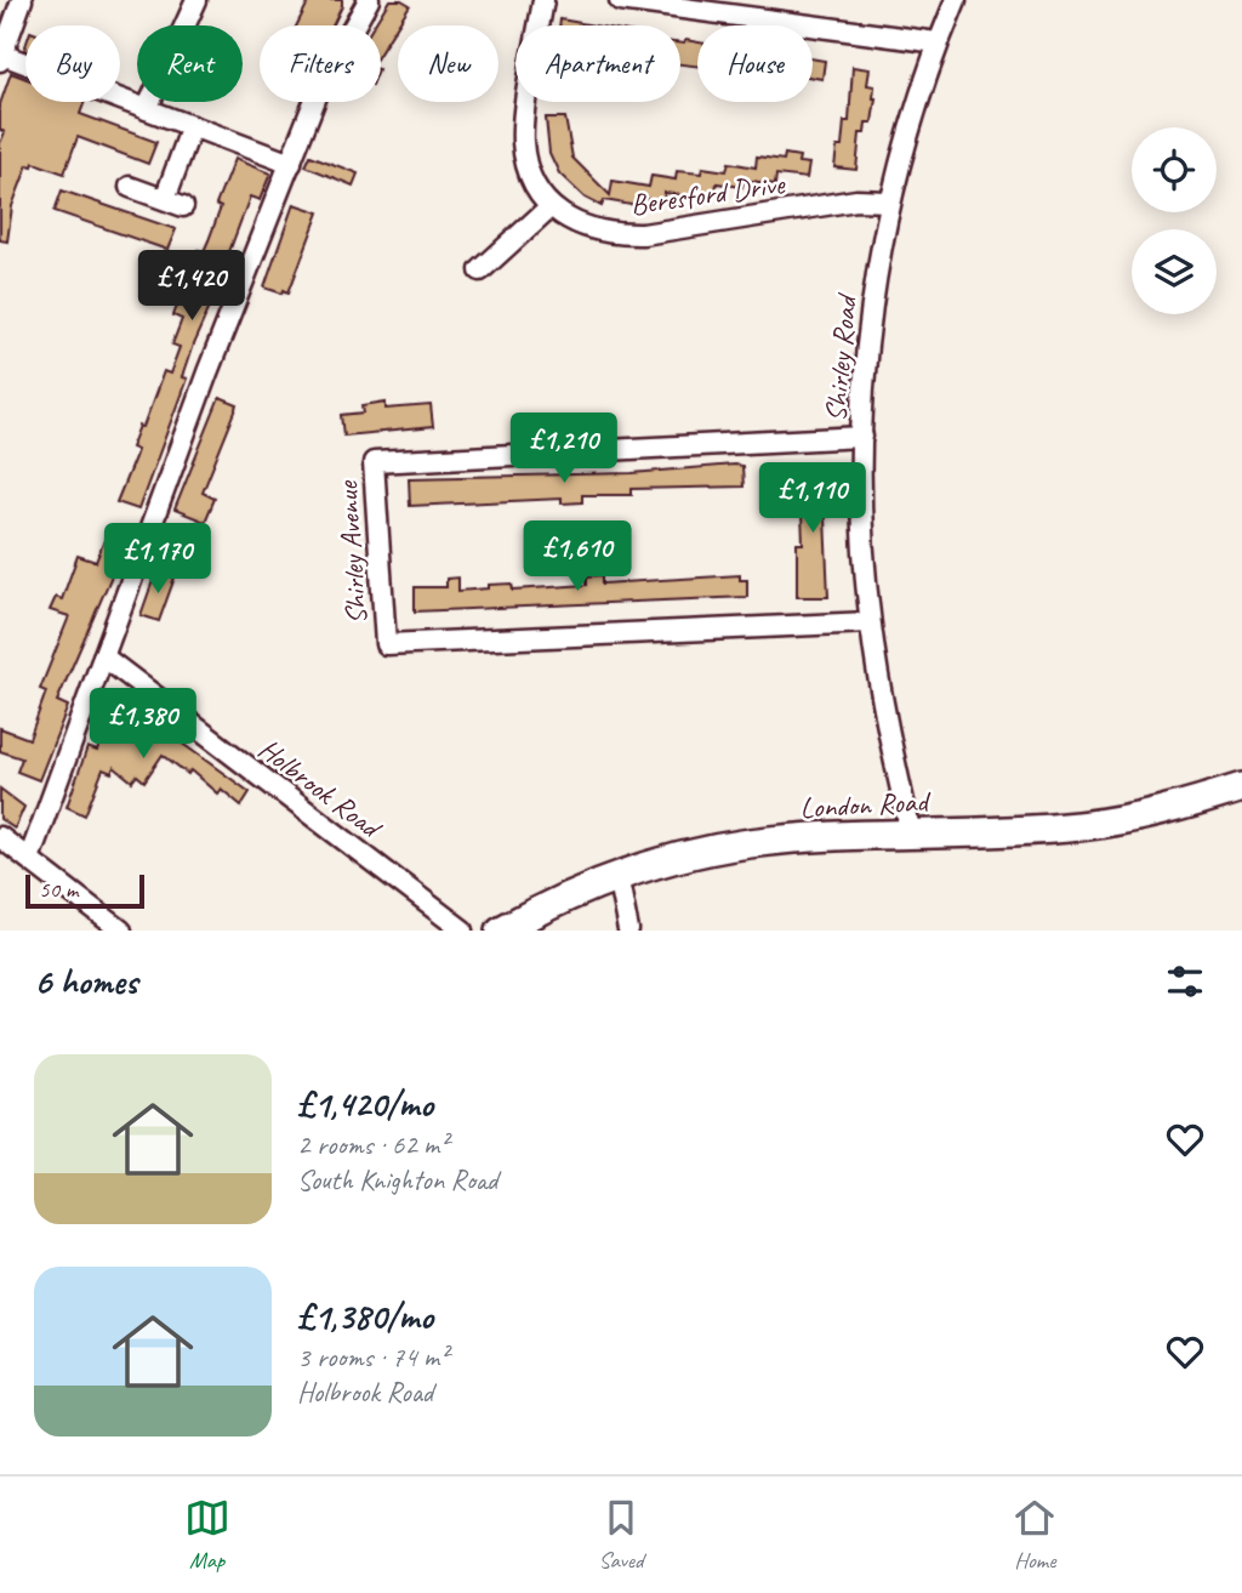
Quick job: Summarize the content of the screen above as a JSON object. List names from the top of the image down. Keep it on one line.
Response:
{"streets":{"highway":["London Road"],"street":["Beresford Drive","Shirley Road","Shirley Avenue","Holbrook Road"]},"crossings":[["Beresford Drive","Shirley Road"],["Shirley Road","Shirley Avenue"],["Shirley Road","London Road"]],"scale_bar":"50 m","page":{"chip":["Buy","Rent","Filters","New","Apartment","House"],"price":["£1,420","£1,210","£1,110","£1,610","£1,170","£1,380"],"scale":"50 m","heading":"6 homes","list":[{"name":"£1,420/mo","note":"2 rooms · 62 m² · South Knighton Road"},{"name":"£1,380/mo","note":"3 rooms · 74 m² · Holbrook Road"}],"tabs":["Map","Saved","Home"]}}
